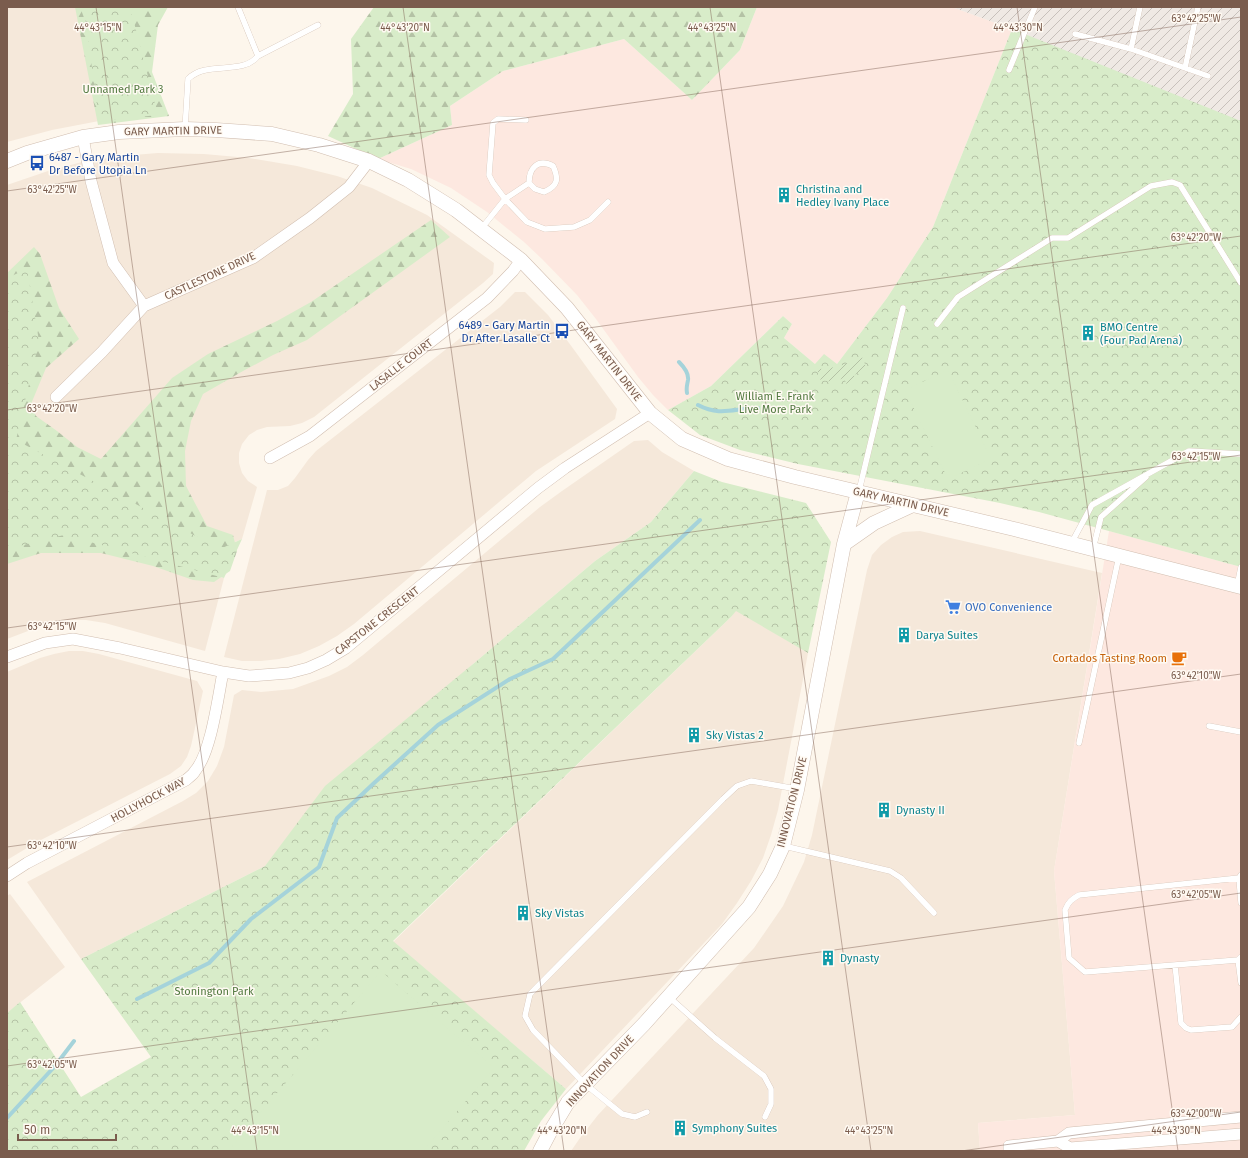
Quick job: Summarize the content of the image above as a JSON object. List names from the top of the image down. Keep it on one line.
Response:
{"streets":{"street":["GARY MARTIN DRIVE","CASTLESTONE DRIVE","LASALLE COURT","CAPSTONE CRESCENT","HOLLYHOCK WAY","INNOVATION DRIVE"]},"crossings":[["GARY MARTIN DRIVE","CASTLESTONE DRIVE"],["GARY MARTIN DRIVE","LASALLE COURT"],["GARY MARTIN DRIVE","CAPSTONE CRESCENT"],["GARY MARTIN DRIVE","INNOVATION DRIVE"],["CAPSTONE CRESCENT","HOLLYHOCK WAY"]],"parks":["Unnamed Park 3","William E. Frank Live More Park","Stonington Park"],"places":{"bus stop":["6487 - Gary Martin Dr Before Utopia Ln","6489 - Gary Martin Dr After Lasalle Ct"],"building":["Christina and Hedley Ivany Place","BMO Centre (Four Pad Arena)","Darya Suites","Sky Vistas 2","Dynasty II","Sky Vistas","Dynasty","Symphony Suites"],"supermarket":["OVO Convenience"],"cafe":["Cortados Tasting Room"]},"scale_bar":"50 m","coordinates":["63°42'25\"W","44°43'15\"N","44°43'20\"N","44°43'25\"N","44°43'30\"N","63°42'20\"W","63°42'15\"W","63°42'10\"W","63°42'05\"W","63°42'00\"W"]}
